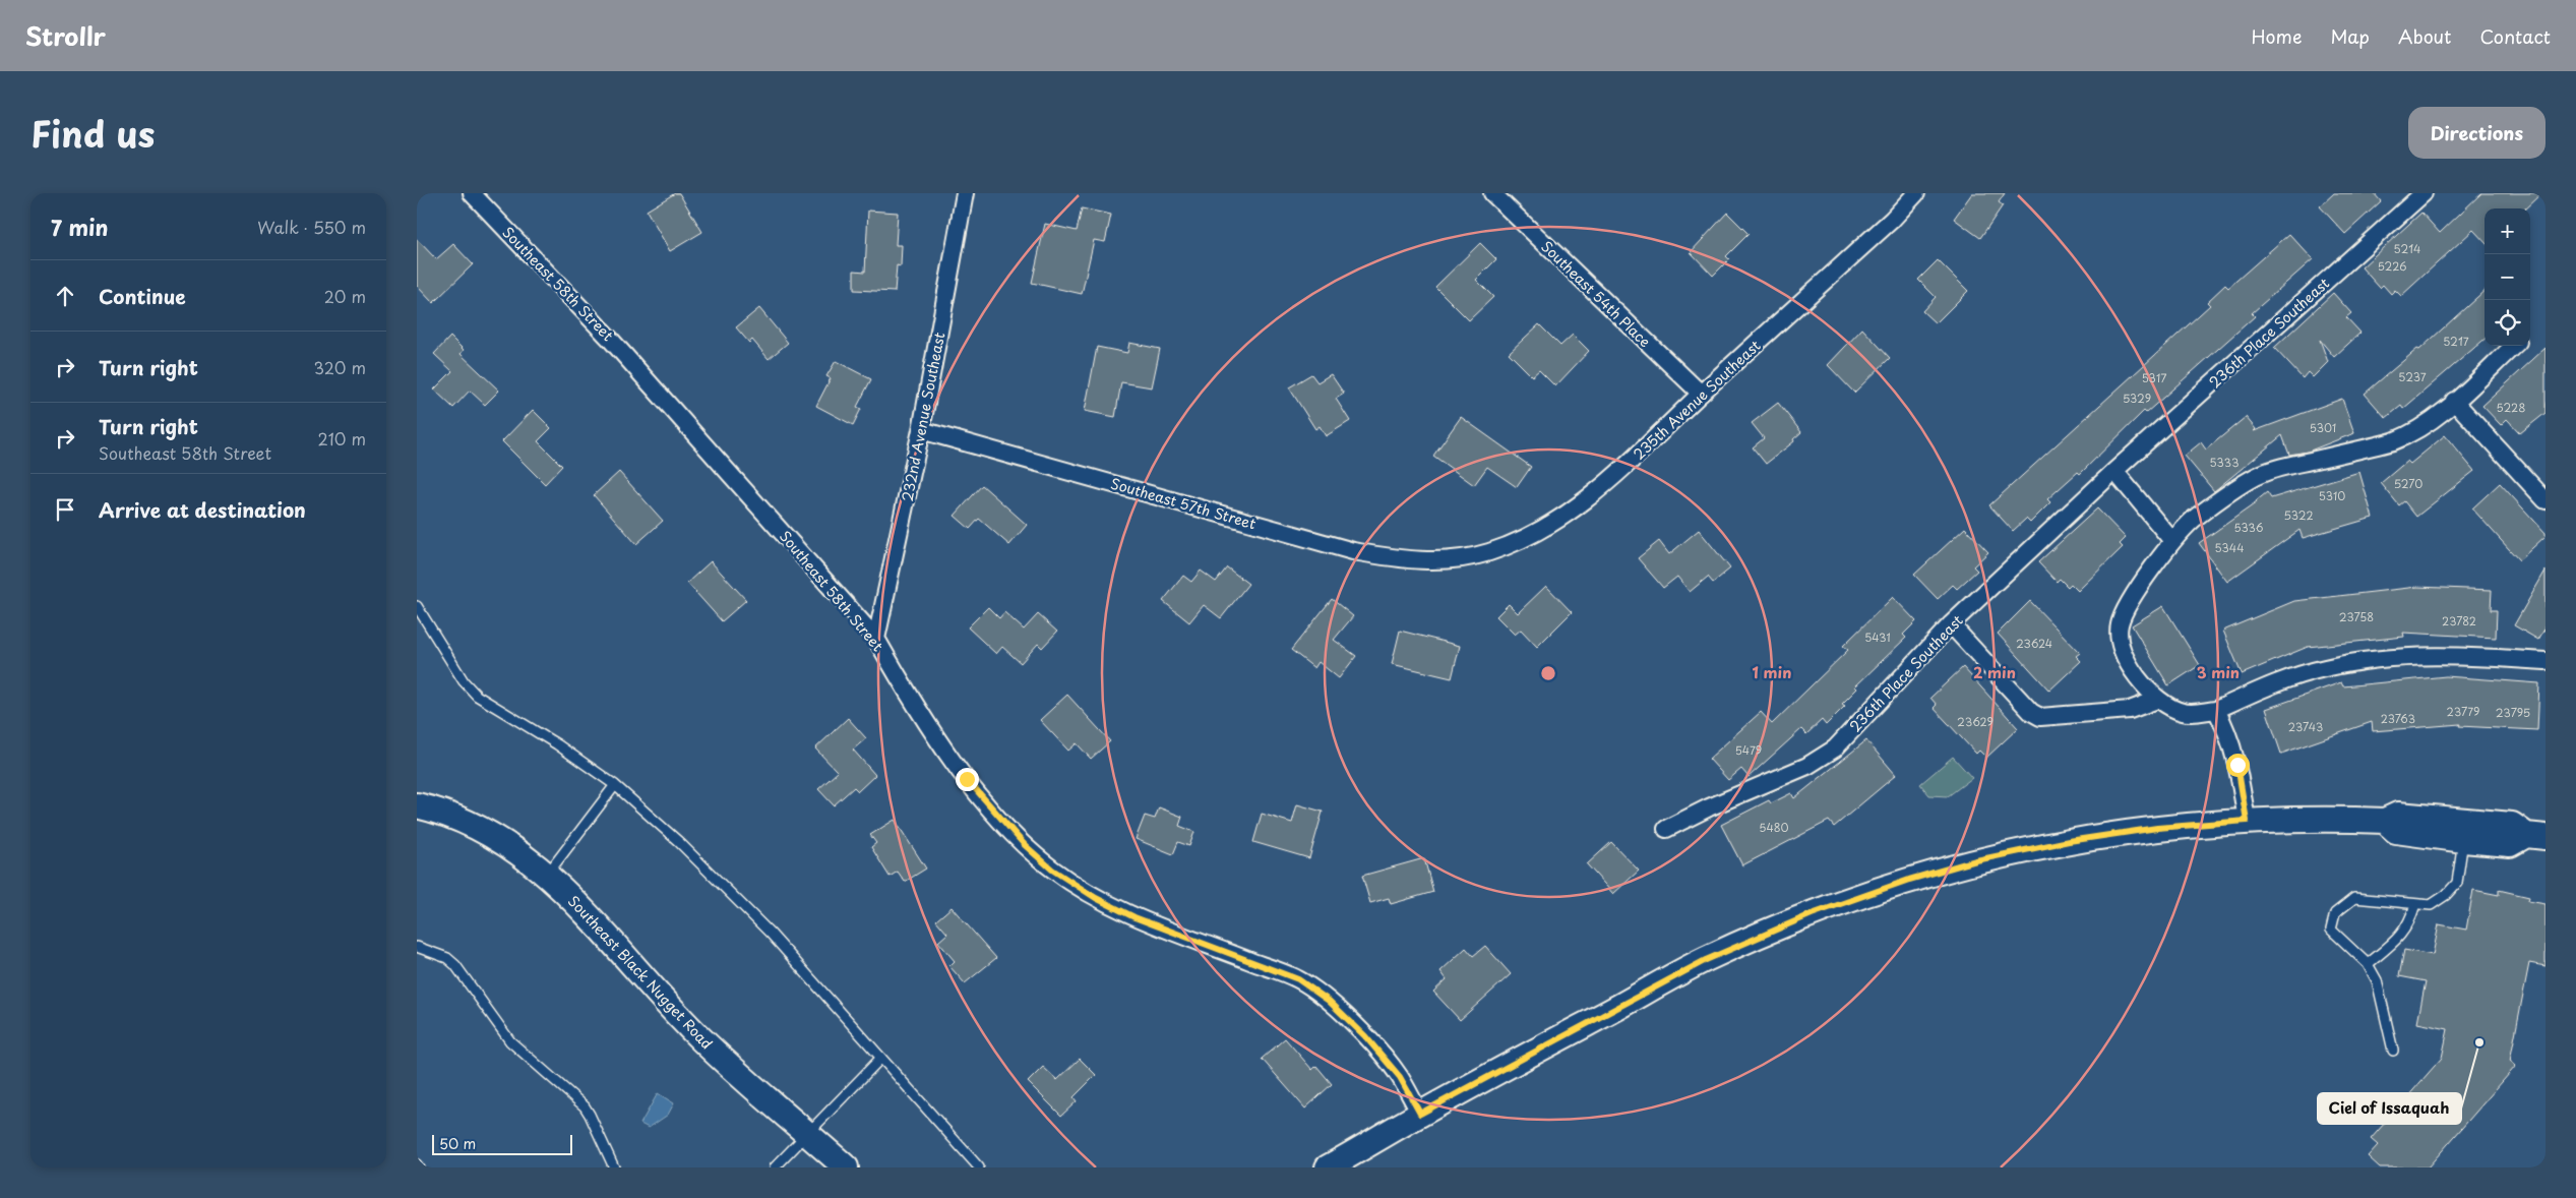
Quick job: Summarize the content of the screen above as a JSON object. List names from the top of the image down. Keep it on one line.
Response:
{"streets":{"main road":["Southeast Black Nugget Road"],"street":["Southeast 58th Street","Southeast 54th Place","236th Place Southeast","235th Avenue Southeast","232nd Avenue Southeast","Southeast 57th Street"]},"crossings":[["Southeast 58th Street","232nd Avenue Southeast"],["Southeast 54th Place","235th Avenue Southeast"],["235th Avenue Southeast","Southeast 57th Street"],["232nd Avenue Southeast","Southeast 57th Street"]],"places":["Ciel of Issaquah"],"house_numbers":["5214","5226","5217","5237","5317","5329","5228","5301","5333","5270","5310","5322","5336","5344","23758","23782","5431","23624","23779","23795","23763","23629","23743","5479","5480"],"scale_bar":"50 m","page":{"header":"Strollr","nav":["Home","Map","About","Contact"],"title":"Find us","buttons":"Directions","heading":["7 min","Walk · 550 m"],"map_buttons":["+","−"],"list":[["Continue","20 m"],["Turn right","320 m"],["Turn right","Southeast 58th Street","210 m"],"Arrive at destination"],"scale":"50 m"},"rings":["1 min","2 min","3 min"]}
